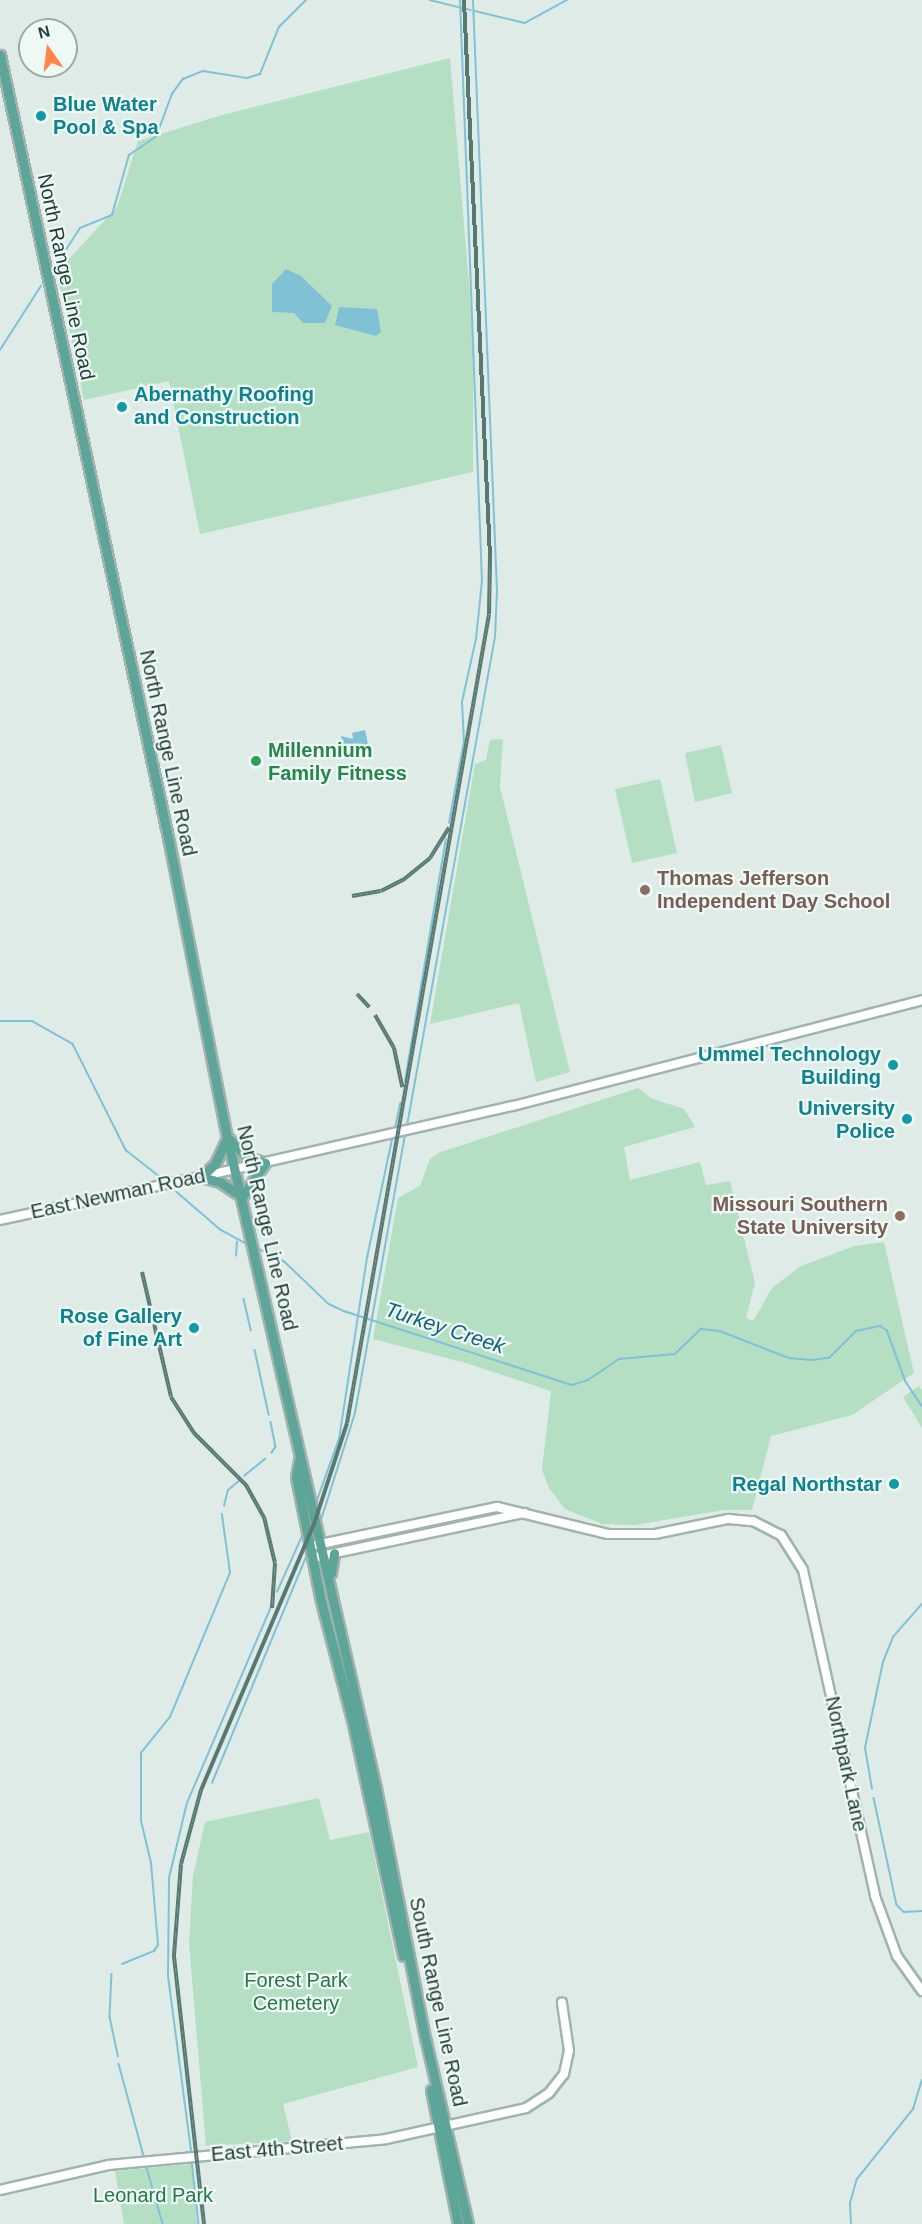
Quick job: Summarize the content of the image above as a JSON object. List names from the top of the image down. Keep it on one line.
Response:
{"streets":{"main road":["North Range Line Road","South Range Line Road"],"street":["East Newman Road","Northpark Lane","East 4th Street"]},"crossings":[["North Range Line Road","East Newman Road"],["North Range Line Road","South Range Line Road"],["South Range Line Road","East 4th Street"]],"water":["Turkey Creek"],"parks":["Forest Park Cemetery","Leonard Park"],"places":["Blue Water Pool & Spa","Abernathy Roofing and Construction","Millennium Family Fitness","Thomas Jefferson Independent Day School","Ummel Technology Building","University Police","Missouri Southern State University","Rose Gallery of Fine Art","Regal Northstar"],"north":"top"}
